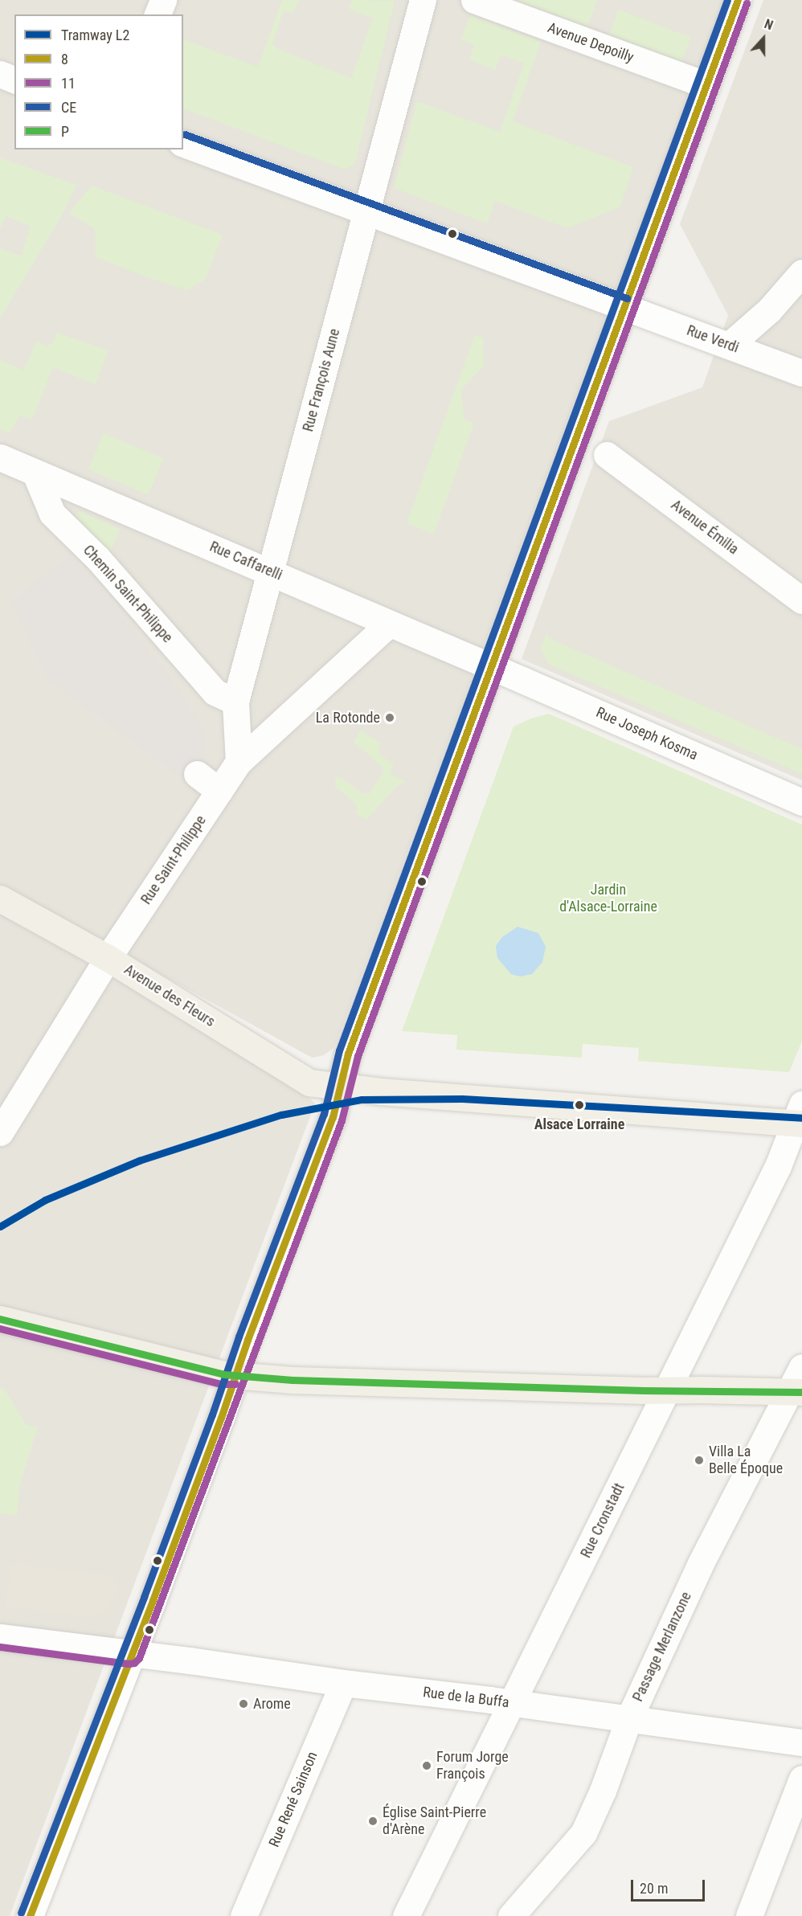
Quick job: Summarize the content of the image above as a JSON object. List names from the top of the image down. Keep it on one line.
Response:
{"streets":{"main road":["Avenue des Fleurs"],"street":["Avenue Depoilly","Rue Verdi","Rue François Aune","Avenue Émilia","Rue Caffarelli","Chemin Saint-Philippe","Rue Joseph Kosma","Rue Saint-Philippe","Rue Cronstadt","Passage Merlanzone","Rue de la Buffa","Rue René Sainson"]},"crossings":[["Rue Verdi","Rue François Aune"],["Rue François Aune","Rue Caffarelli"],["Rue François Aune","Chemin Saint-Philippe"],["Rue François Aune","Rue Saint-Philippe"],["Rue Caffarelli","Chemin Saint-Philippe"],["Rue Caffarelli","Rue Joseph Kosma"],["Rue Caffarelli","Rue Saint-Philippe"],["Rue Saint-Philippe","Avenue des Fleurs"],["Avenue des Fleurs","Rue Cronstadt"],["Rue Cronstadt","Rue de la Buffa"],["Passage Merlanzone","Rue de la Buffa"],["Rue de la Buffa","Rue René Sainson"]],"parks":["Jardin d'Alsace-Lorraine"],"places":["La Rotonde","Alsace Lorraine","Villa La Belle Époque","Arome","Forum Jorge François","Église Saint-Pierre d'Arène"],"lines":["transit line 8","transit line CE","transit line 11","tram line L2","transit line P"],"legend":["Tramway L2","8","11","CE","P"],"scale_bar":"20 m","north":"top"}
